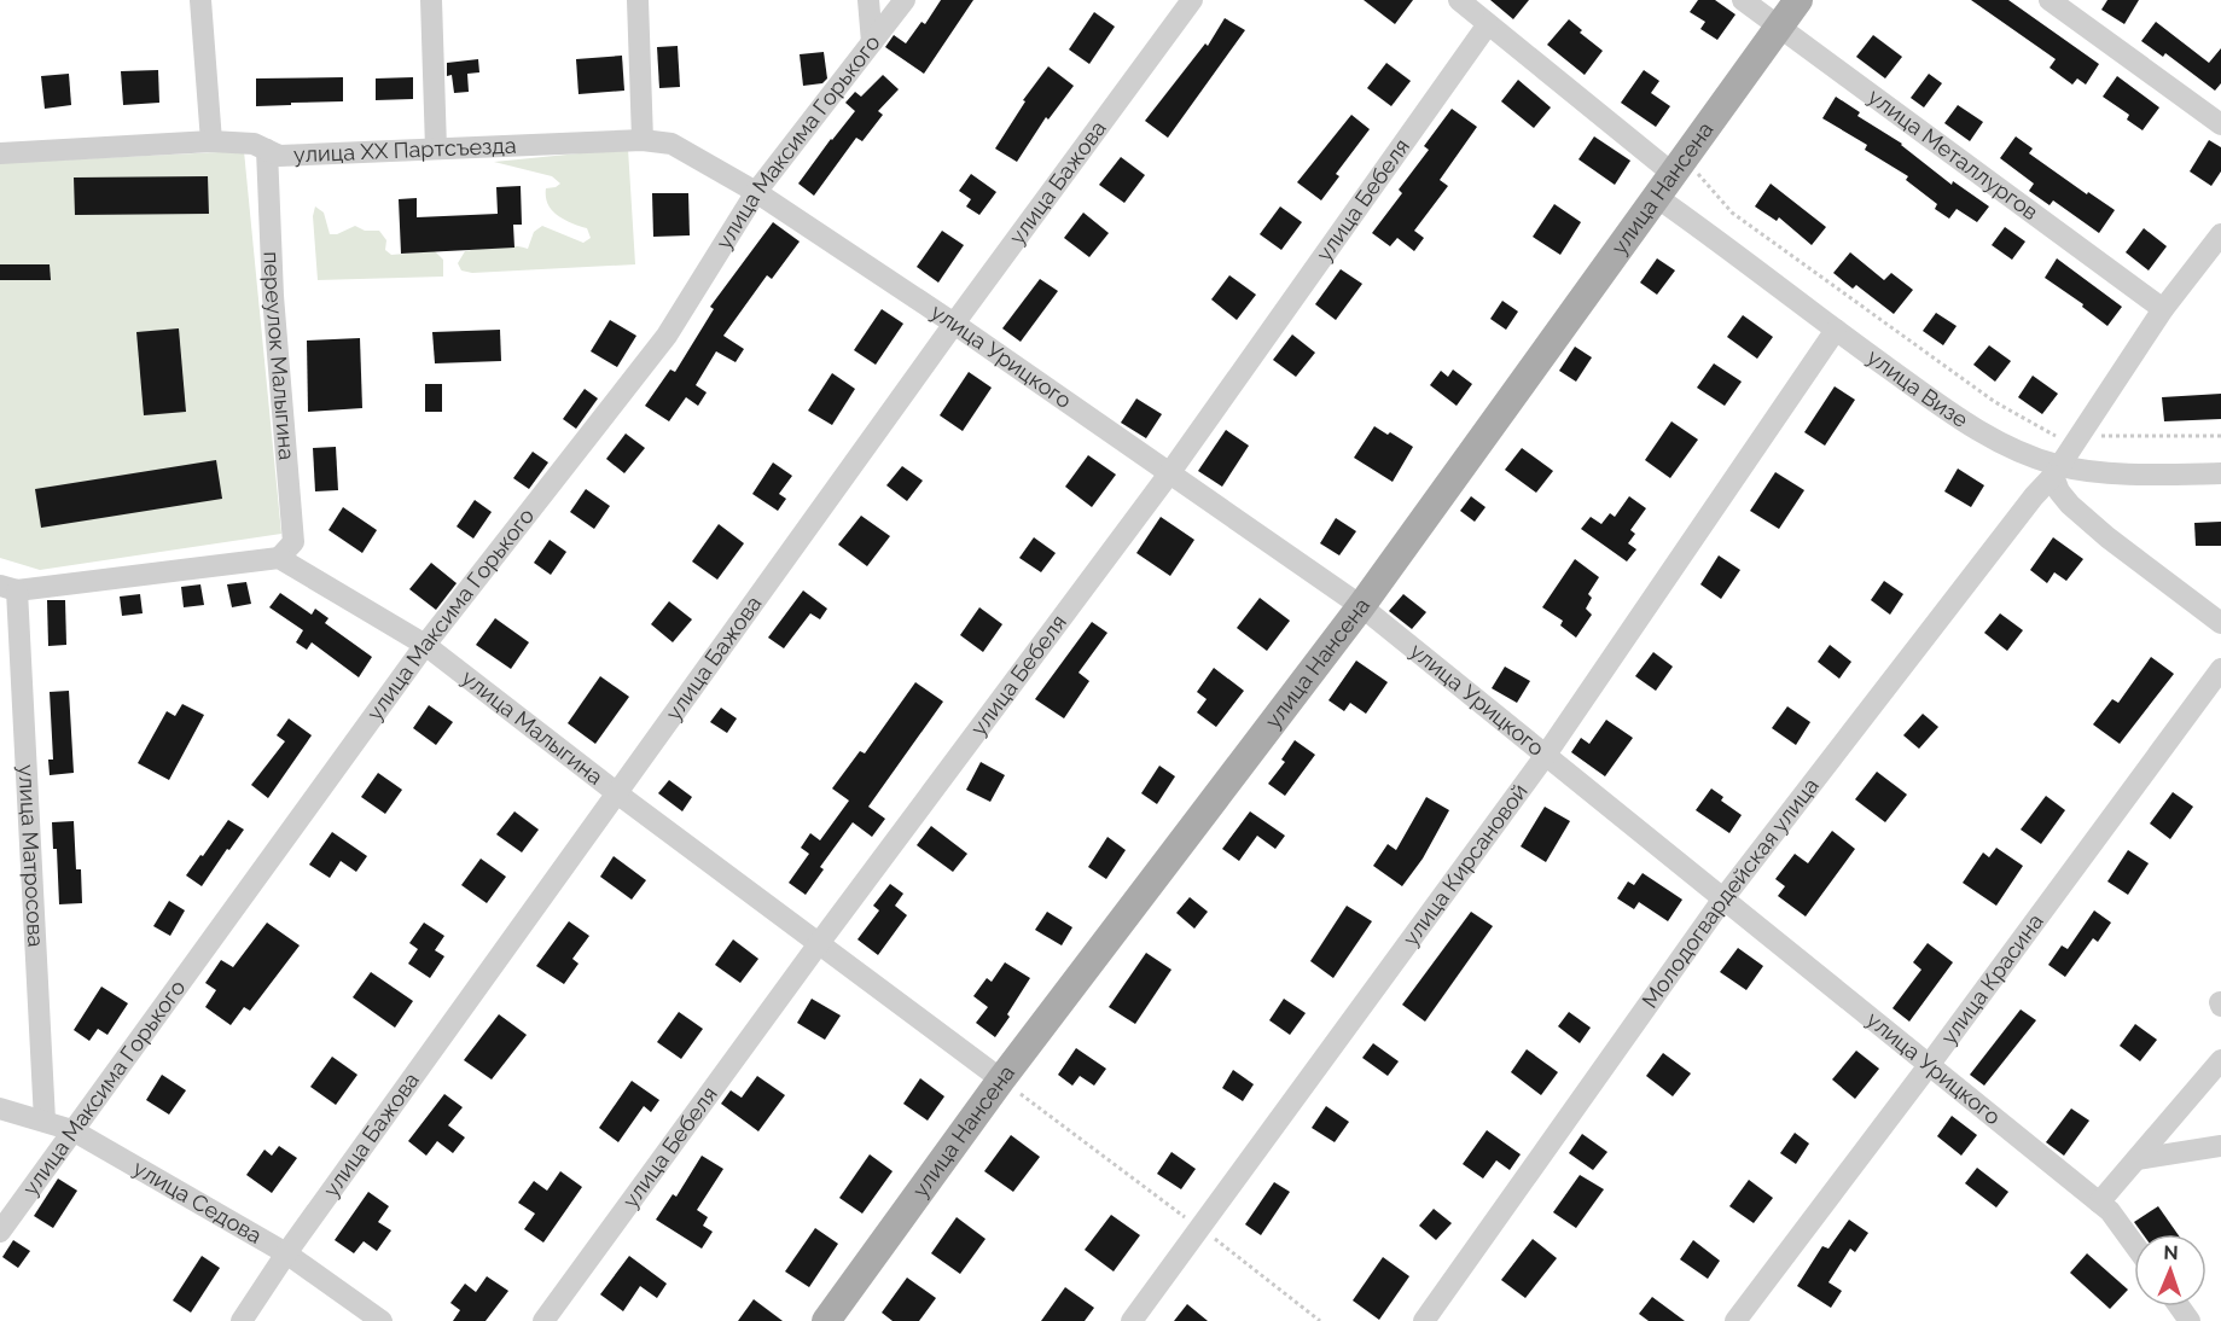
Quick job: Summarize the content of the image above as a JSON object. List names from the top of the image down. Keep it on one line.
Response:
{"streets":{"main road":["улица Нансена"],"street":["улица Максима Горького","улица XX Партсъезда","улица Металлургов","улица Бажова","улица Бебеля","переулок Малыгина","улица Урицкого","улица Визе","улица Малыгина","улица Матросова","улица Кирсановой","Молодогвардейская улица","улица Красина","улица Седова"]},"crossings":[["улица Максима Горького","улица XX Партсъезда"],["улица Максима Горького","улица Урицкого"],["улица Максима Горького","улица Малыгина"],["улица Максима Горького","улица Седова"],["улица XX Партсъезда","переулок Малыгина"],["улица XX Партсъезда","улица Урицкого"],["улица Металлургов","улица Нансена"],["улица Металлургов","Молодогвардейская улица"],["улица Бажова","улица Урицкого"],["улица Бажова","улица Малыгина"],["улица Бажова","улица Седова"],["улица Нансена","улица Урицкого"],["улица Нансена","улица Визе"],["улица Нансена","улица Малыгина"],["улица Бебеля","улица Урицкого"],["улица Бебеля","улица Малыгина"],["переулок Малыгина","улица Малыгина"],["улица Урицкого","улица Кирсановой"],["улица Урицкого","Молодогвардейская улица"],["улица Урицкого","улица Красина"],["улица Визе","улица Кирсановой"],["улица Визе","Молодогвардейская улица"],["улица Матросова","улица Седова"]],"north":"top"}
